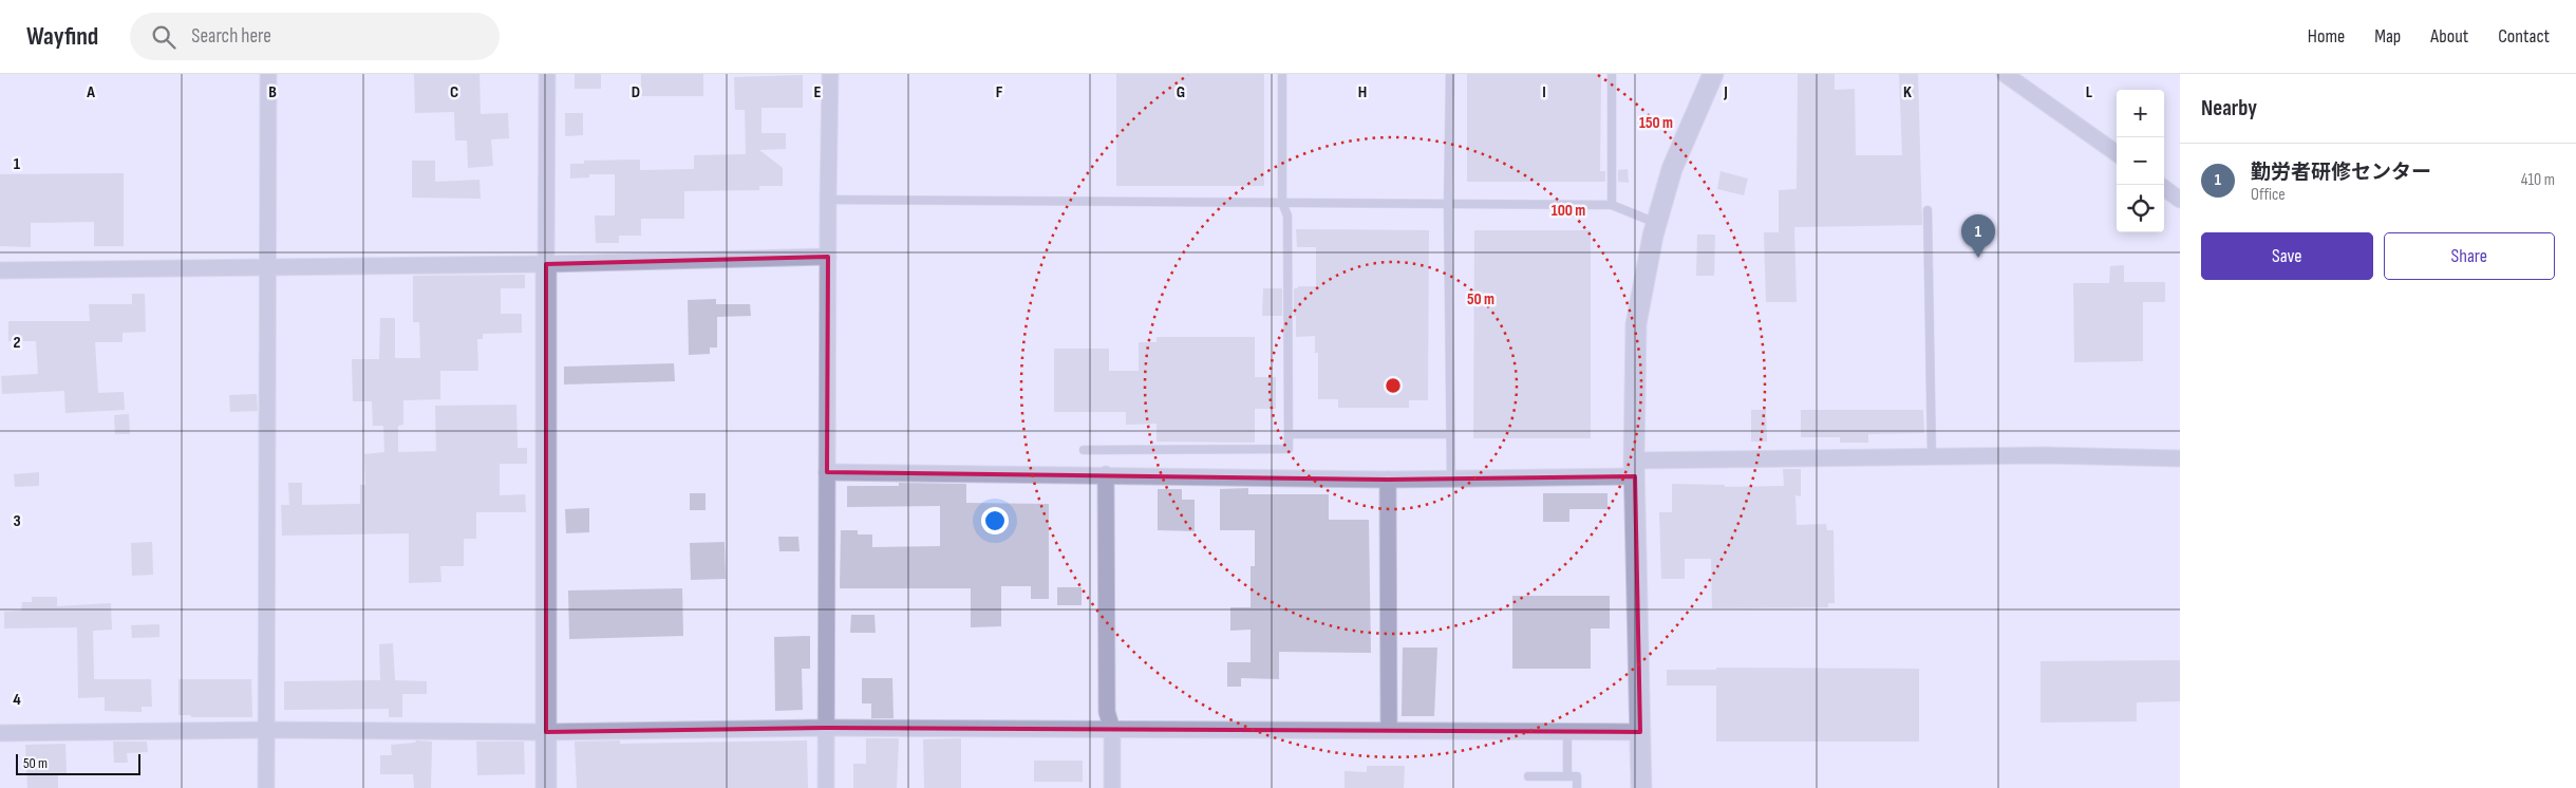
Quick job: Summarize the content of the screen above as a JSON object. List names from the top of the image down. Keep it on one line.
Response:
{"scale_bar":"50 m","page":{"header":"Wayfind","search":"Search here","nav":["Home","Map","About","Contact"],"heading":"Nearby","map_buttons":["+","−"],"list":[{"mark":"1","name":"勤労者研修センター","note":"Office","value":"410 m"}],"pins":"1","buttons":["Save","Share"],"scale":"50 m"},"grid":{"columns":["A","B","C","D","E","F","G","H","I","J","K","L"],"rows":["1","2","3","4"]},"rings":["150 m","100 m","50 m"]}
